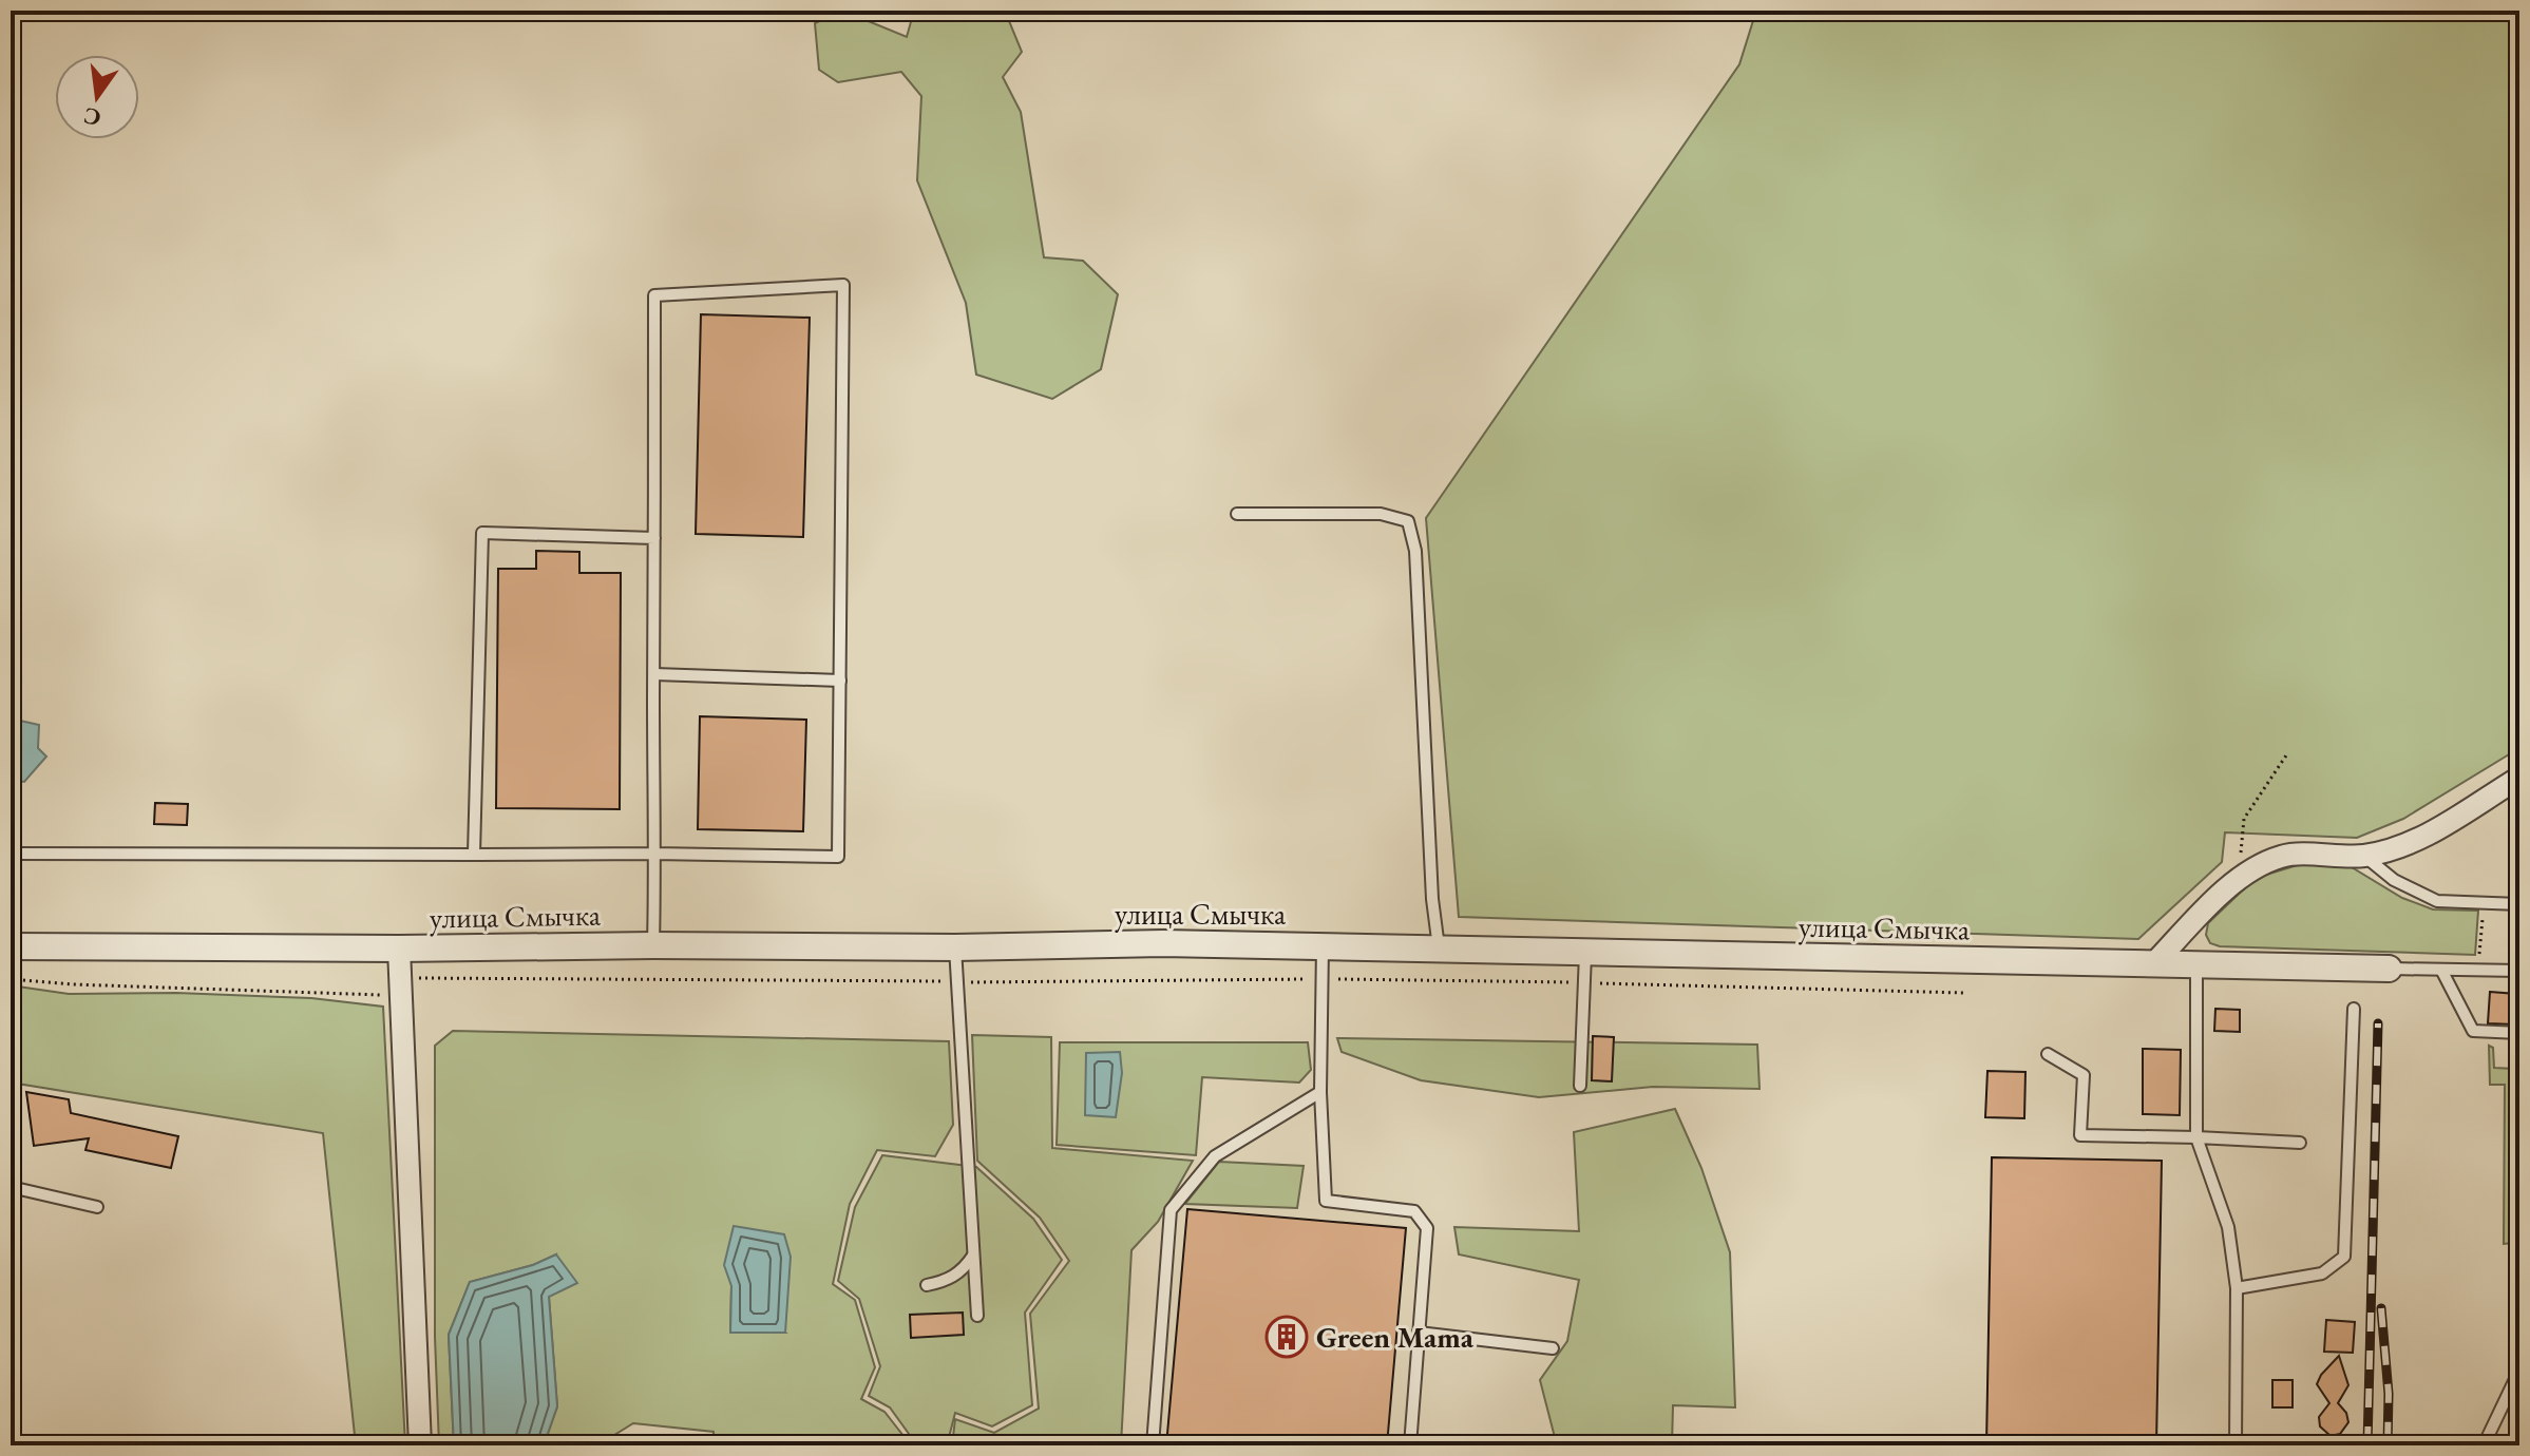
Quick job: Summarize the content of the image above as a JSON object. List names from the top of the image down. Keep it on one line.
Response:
{"streets":{"street":["улица Смычка"]},"places":{"building":["Green Mama"]},"north":"bottom"}
